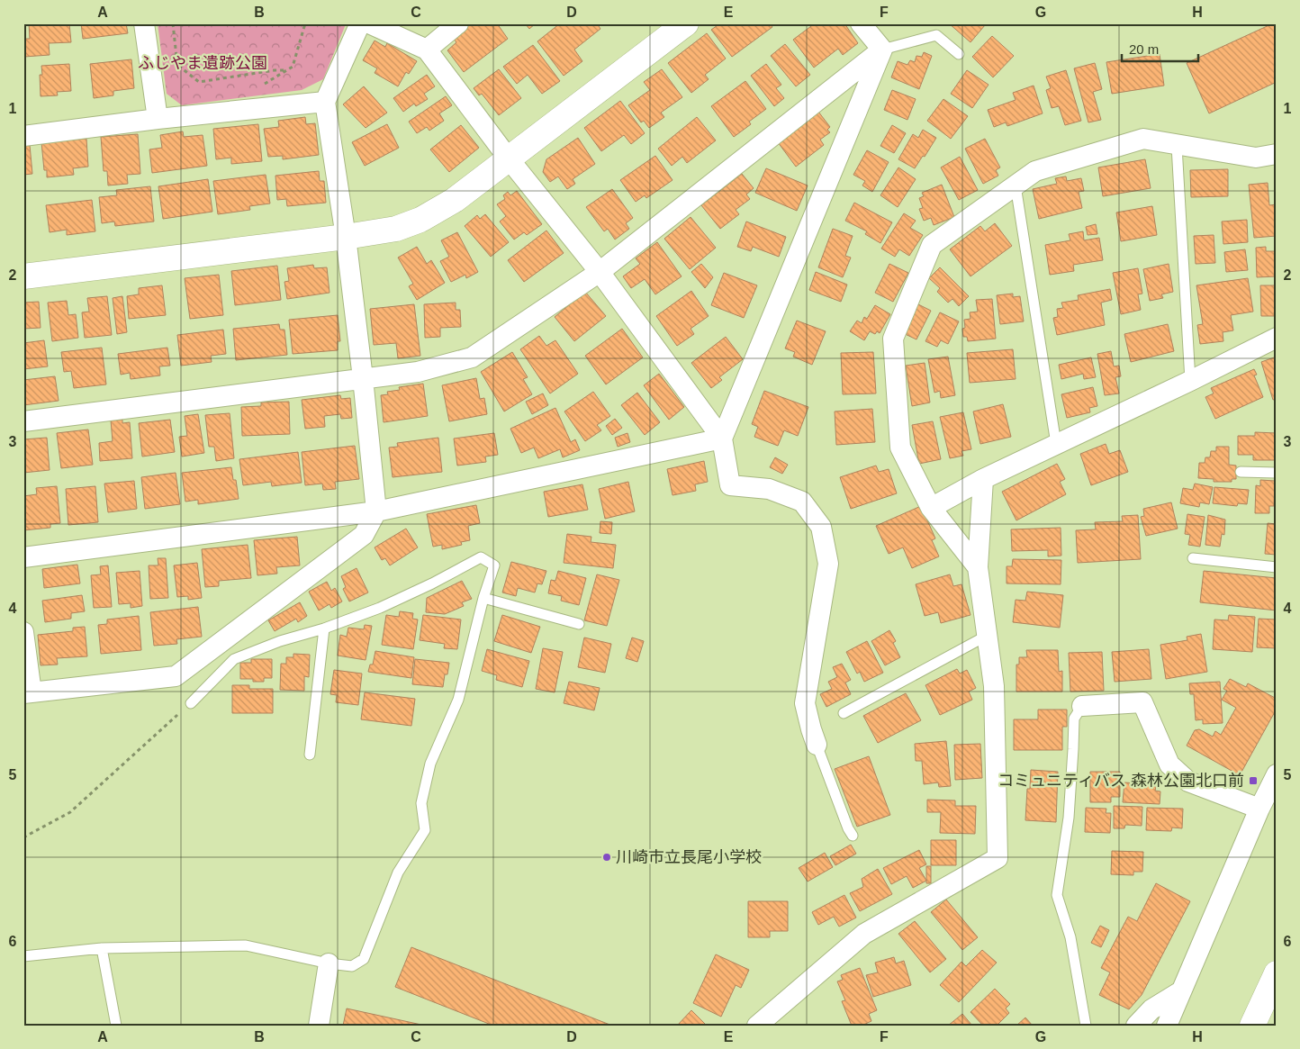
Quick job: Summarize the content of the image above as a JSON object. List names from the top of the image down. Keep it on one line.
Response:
{"parks":["ふじやま遺跡公園"],"places":{"transit":["コミュニティバス 森林公園北口前"],"other":["川崎市立長尾小学校"]},"scale_bar":"20 m","grid":{"columns":["A","B","C","D","E","F","G","H"],"rows":["1","2","3","4","5","6"]}}
